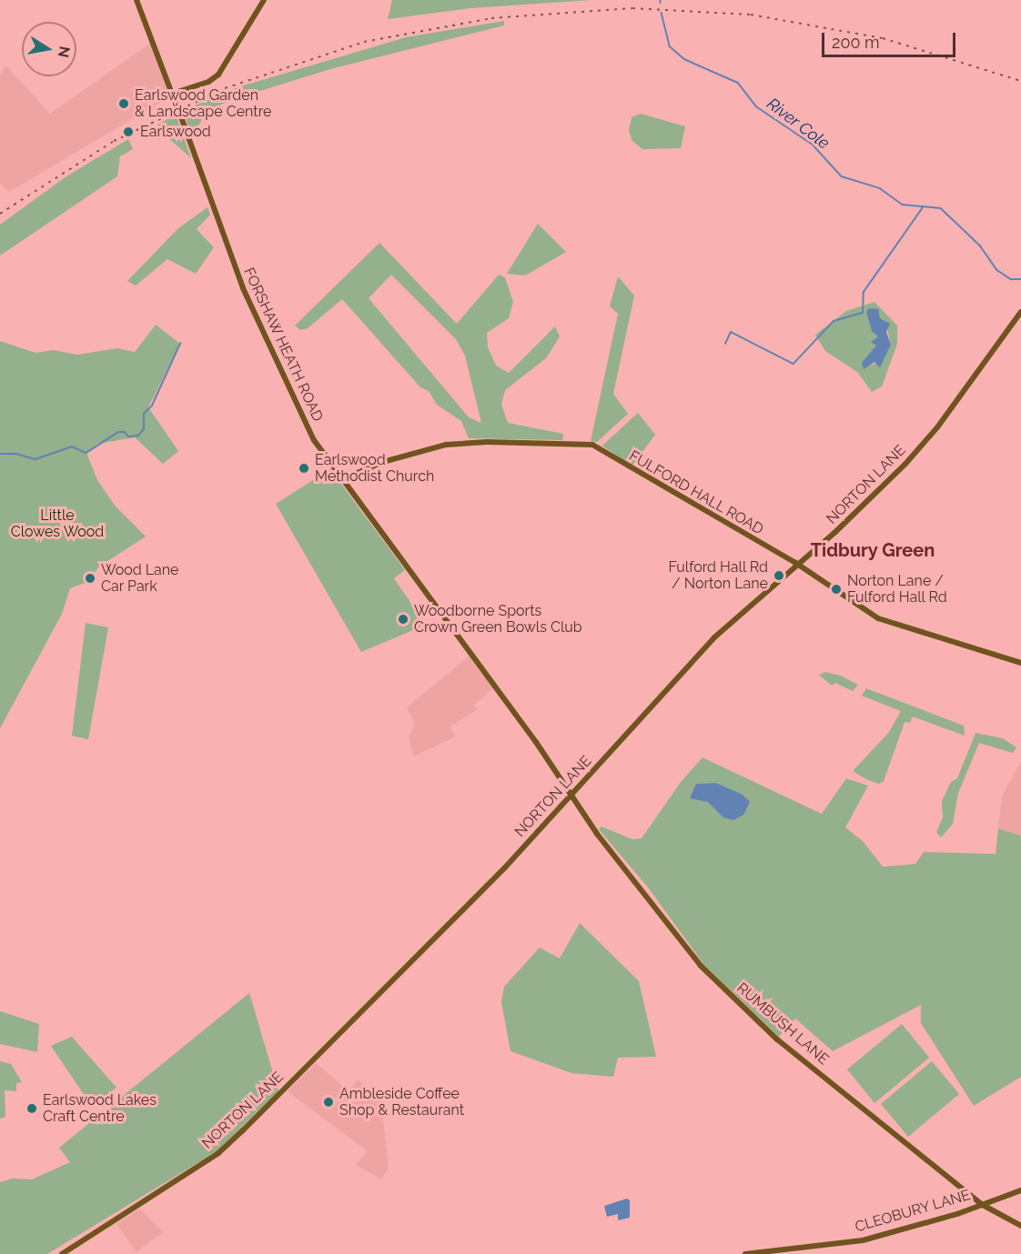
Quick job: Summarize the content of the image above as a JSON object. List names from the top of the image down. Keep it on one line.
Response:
{"streets":{"street":["FORSHAW HEATH ROAD","NORTON LANE","FULFORD HALL ROAD","RUMBUSH LANE","CLEOBURY LANE"]},"crossings":[["FORSHAW HEATH ROAD","NORTON LANE"],["FORSHAW HEATH ROAD","FULFORD HALL ROAD"],["FORSHAW HEATH ROAD","RUMBUSH LANE"],["NORTON LANE","FULFORD HALL ROAD"],["NORTON LANE","RUMBUSH LANE"],["RUMBUSH LANE","CLEOBURY LANE"]],"districts":["Tidbury Green"],"water":["River Cole"],"parks":["Little Clowes Wood"],"places":["Earlswood Garden & Landscape Centre","Earlswood","Earlswood Methodist Church","Fulford Hall Rd / Norton Lane","Wood Lane Car Park","Norton Lane / Fulford Hall Rd","Woodborne Sports Crown Green Bowls Club","Ambleside Coffee Shop & Restaurant","Earlswood Lakes Craft Centre"],"scale_bar":"200 m","north":"right"}
